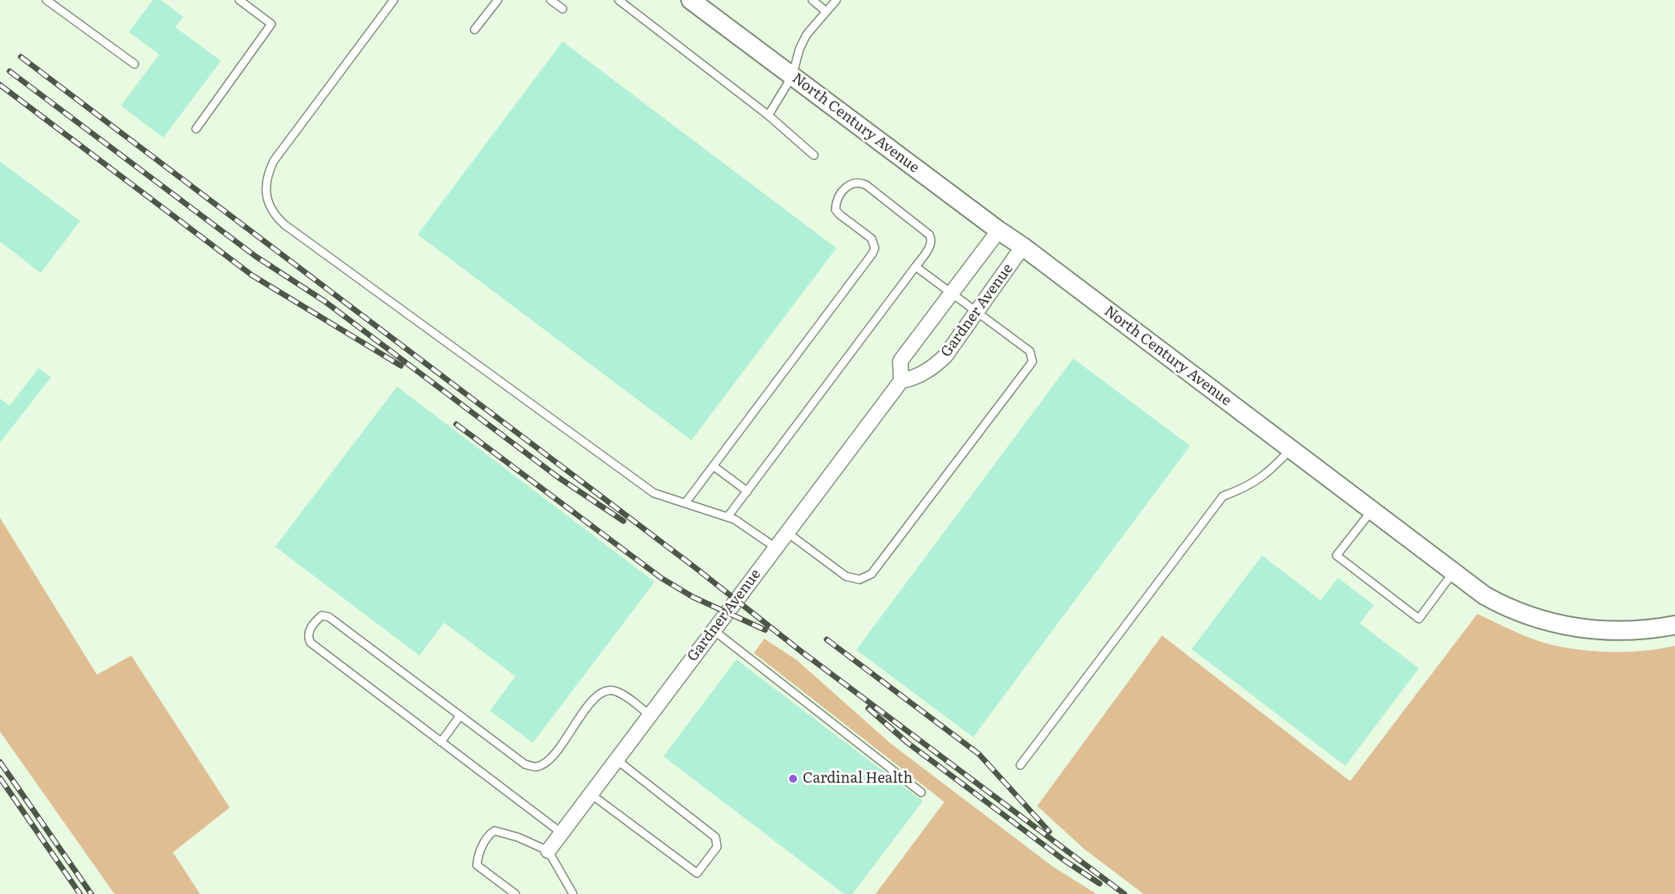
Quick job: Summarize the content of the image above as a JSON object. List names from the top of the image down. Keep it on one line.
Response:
{"streets":{"street":["North Century Avenue","Gardner Avenue"]},"crossings":[["North Century Avenue","Gardner Avenue"]],"places":["Cardinal Health"]}
